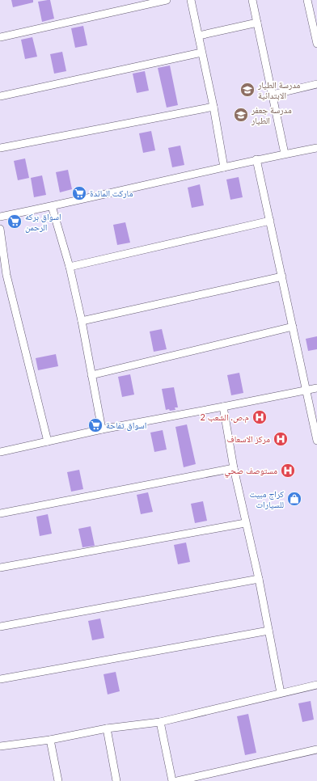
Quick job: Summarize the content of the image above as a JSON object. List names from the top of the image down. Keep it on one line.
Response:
{"places":{"school or university":["مدرسة الطيار الابتدائية","مدرسة جعفر الطيار"],"supermarket":["ماركت المائدة","اسواق بركه الرحمن","اسواق تفاحة"],"hospital":["م.ص. الشعب 2","مركز الاسعاف","مستوصف صحي"],"shop":["كراج مبيت للسيارات"]}}
